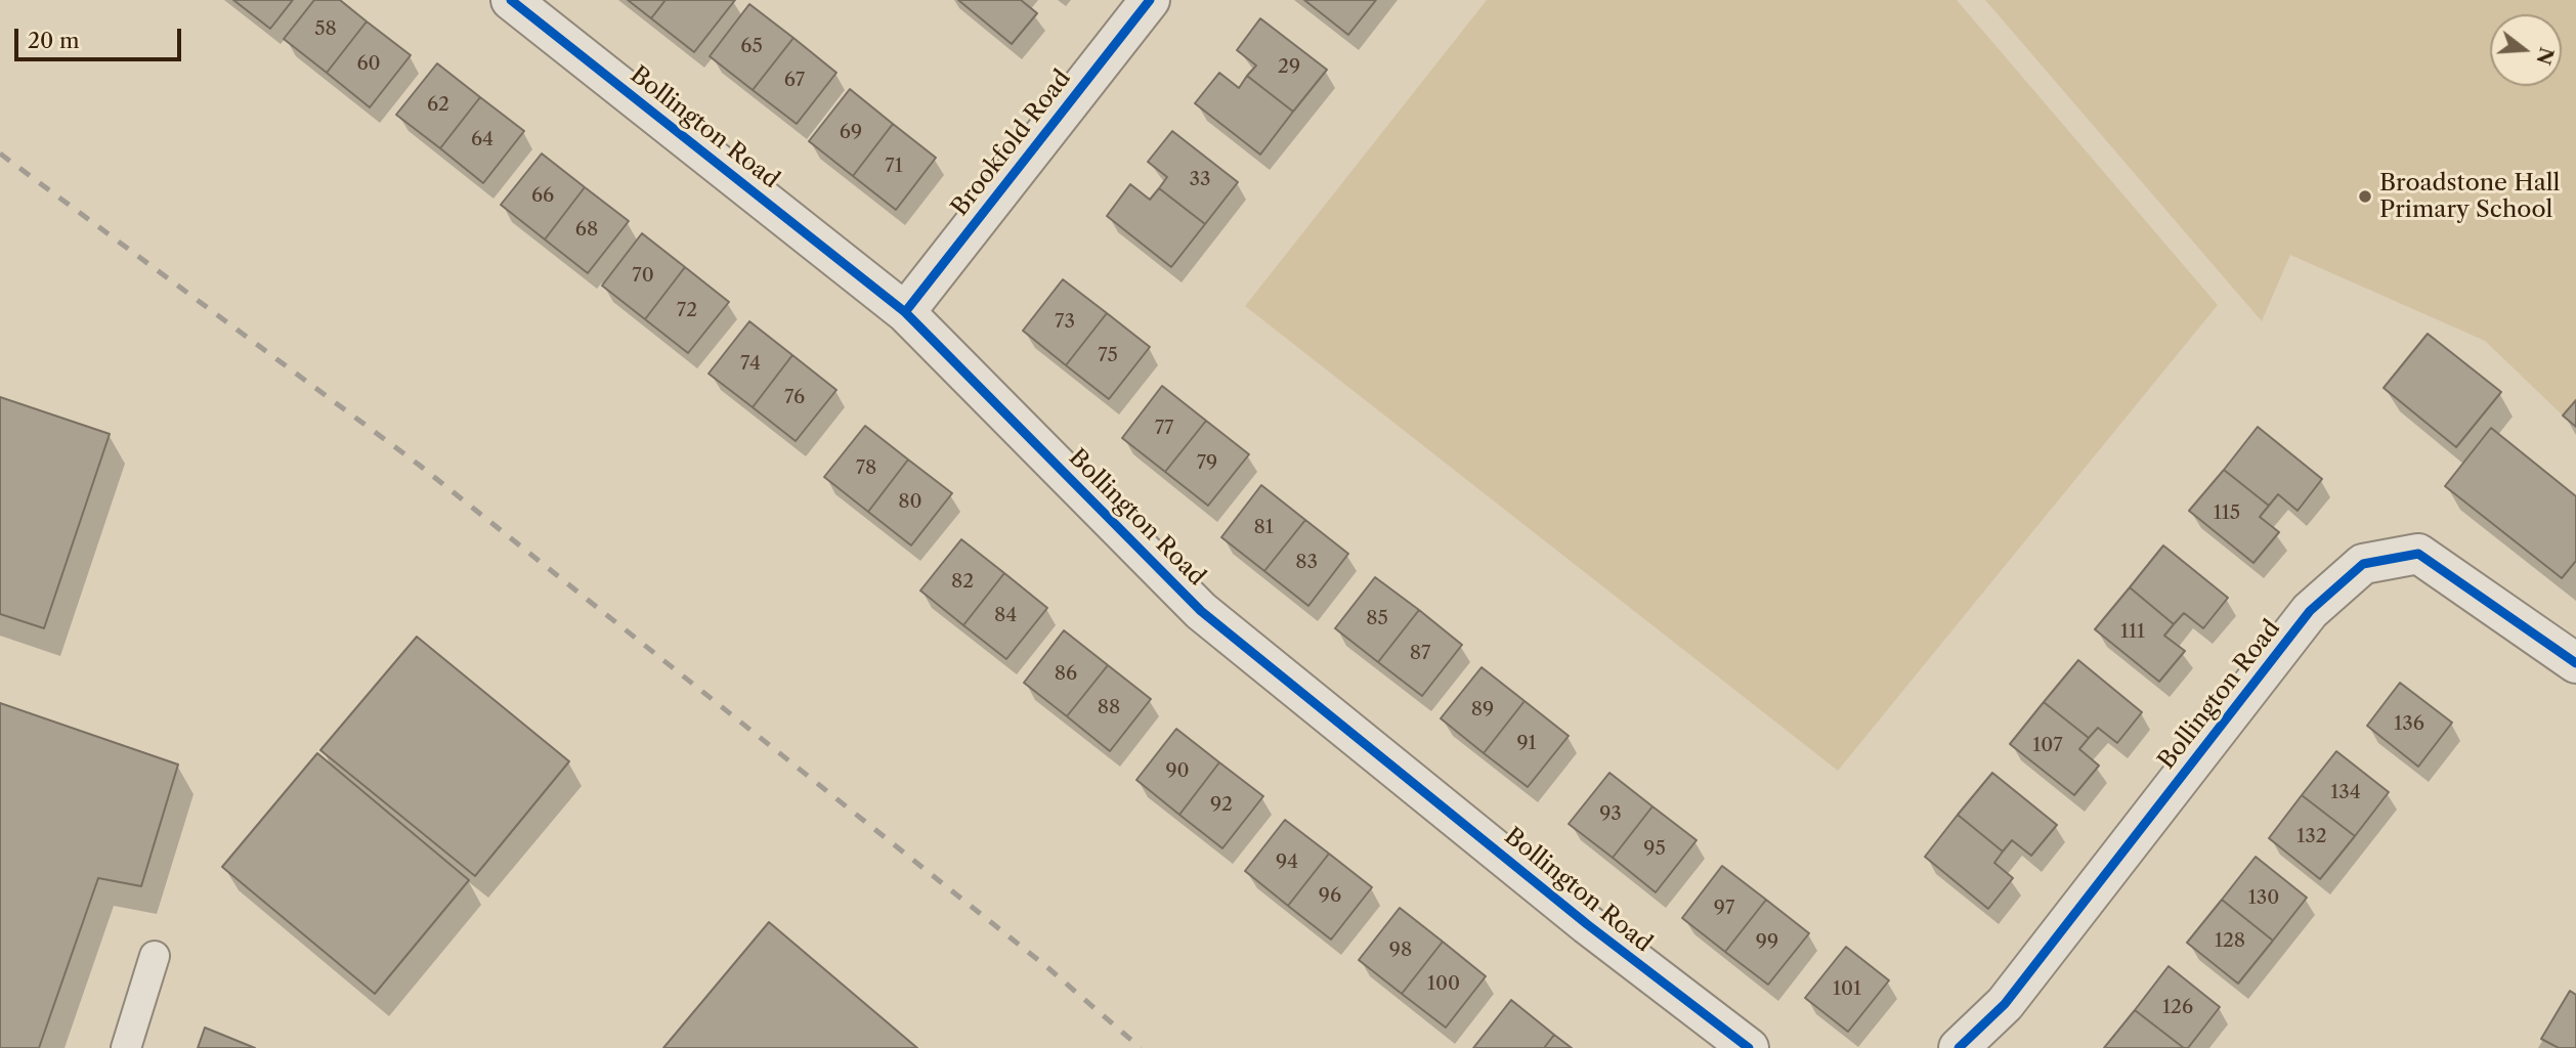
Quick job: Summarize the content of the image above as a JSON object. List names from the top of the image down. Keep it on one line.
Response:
{"streets":{"street":["Bollington Road","Brookfold Road"]},"crossings":[["Bollington Road","Brookfold Road"]],"places":["Broadstone Hall Primary School"],"house_numbers":["58","65","60","29","67","62","69","64","71","33","66","68","70","72","73","75","74","76","77","79","78","80","115","81","83","82","84","85","111","87","86","88","89","136","91","107","90","134","92","93","132","95","94","96","130","97","128","99","98","100","101","126"],"scale_bar":"20 m","north":"right"}
